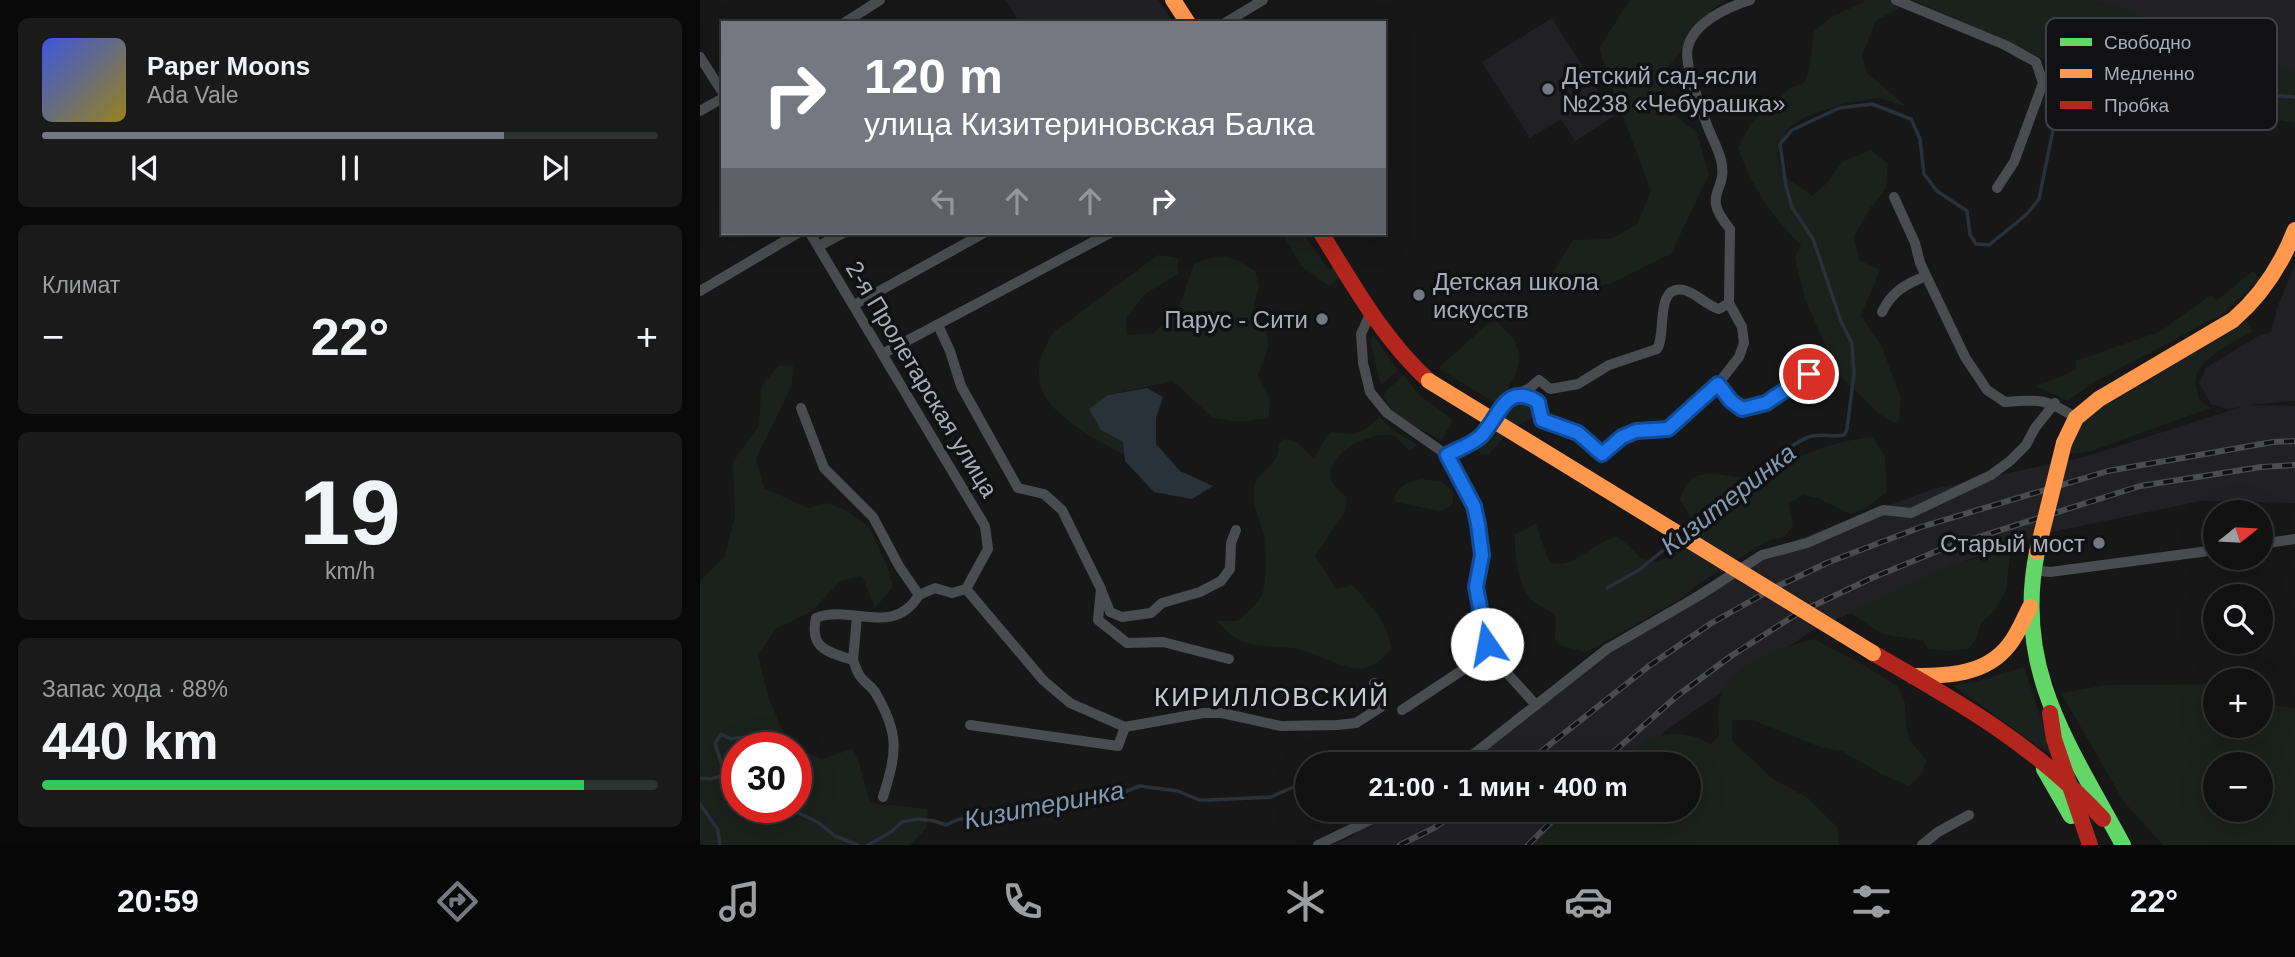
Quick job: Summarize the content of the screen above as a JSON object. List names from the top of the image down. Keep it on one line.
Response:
{"streets":{"street":["2-я Пролетарская улица"]},"districts":["КИРИЛЛОВСКИЙ"],"water":["Кизитеринка"],"places":["Детский сад-ясли №238 «Чебурашка»","Детская школа искусств","Парус - Сити","Старый мост"],"legend":["Свободно","Медленно","Пробка"],"north":"right","page":{"turn":["120 m","улица Кизитериновская Балка"],"song":["Paper Moons","Ada Vale"],"tile":["Климат",["19","km/h"],["Запас хода · 88%","440 km"]],"heat":["−","22°","+"],"map_buttons":["+","−"],"limit":"30","trip":"21:00 · 1 мин · 400 m","tabs":["20:59","22°"]}}
